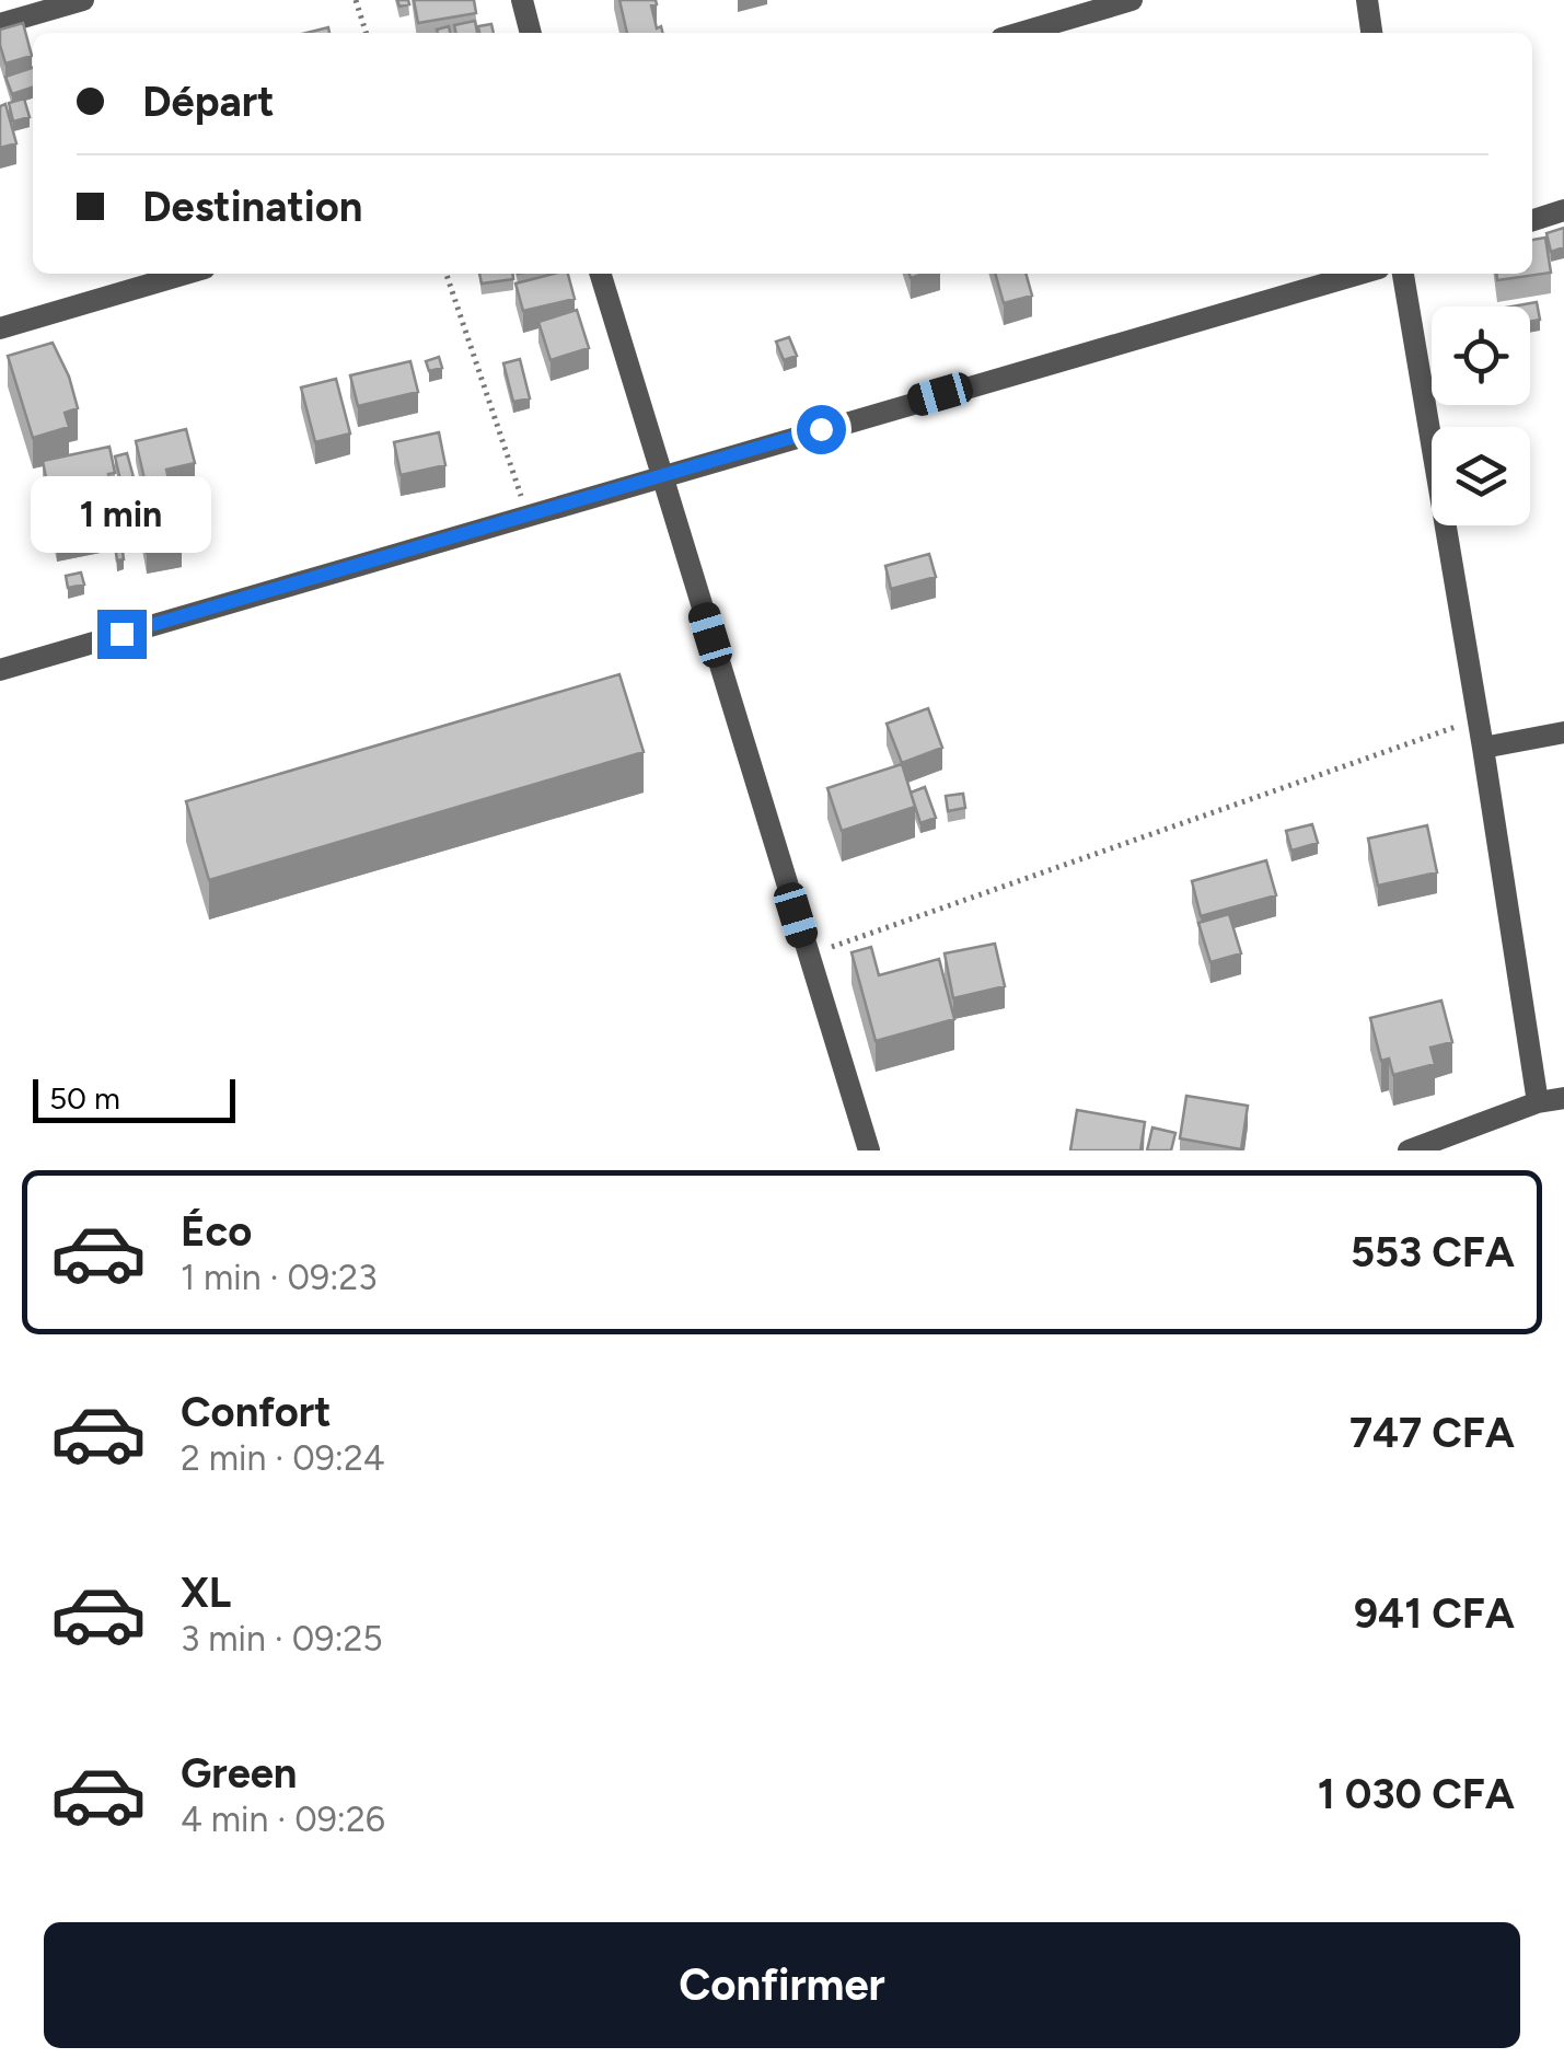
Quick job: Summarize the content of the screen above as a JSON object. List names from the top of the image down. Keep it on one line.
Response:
{"scale_bar":"50 m","page":{"banner":["Départ","Destination"],"bubble":"1 min","scale":"50 m","list":[{"name":"Éco","note":"1 min · 09:23","value":"553 CFA"},{"name":"Confort","note":"2 min · 09:24","value":"747 CFA"},{"name":"XL","note":"3 min · 09:25","value":"941 CFA"},{"name":"Green","note":"4 min · 09:26","value":"1 030 CFA"}],"buttons":"Confirmer"}}
